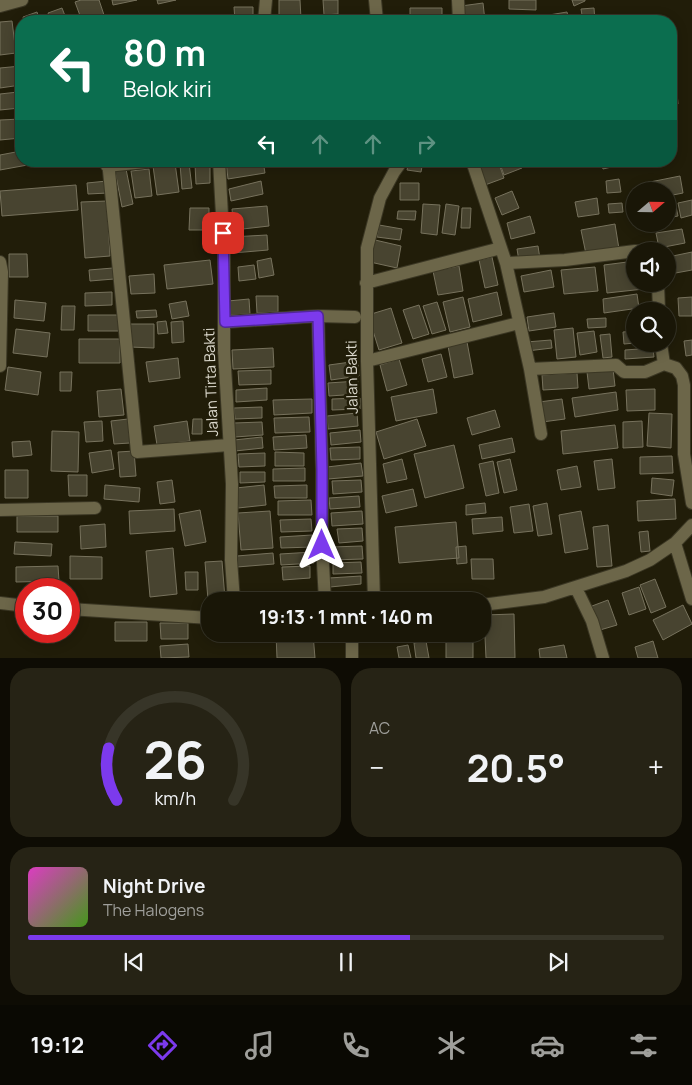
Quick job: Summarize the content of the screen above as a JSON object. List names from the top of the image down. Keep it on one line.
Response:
{"streets":{"street":["Jalan Bakti","Jalan Tirta Bakti"]},"north":"right","page":{"turn":["80 m","Belok kiri"],"limit":"30","trip":"19:13 · 1 mnt · 140 m","tile":"AC","heat":["−","20.5°","+"],"song":["Night Drive","The Halogens"],"tabs":"19:12","gauge":["26","km/h"]}}
